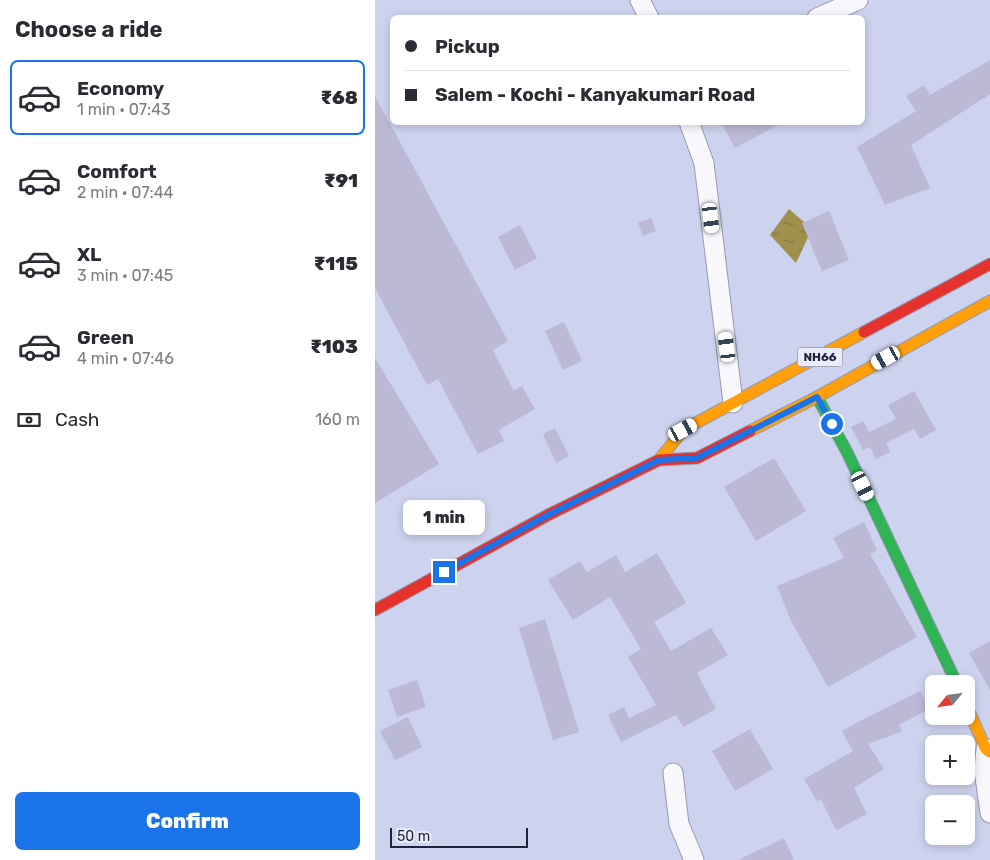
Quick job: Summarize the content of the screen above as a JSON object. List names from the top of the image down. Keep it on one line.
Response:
{"streets":{"main road":["NH66"]},"scale_bar":"50 m","north":"bottom left","page":{"heading":"Choose a ride","banner":["Pickup","Salem - Kochi - Kanyakumari Road"],"list":[{"name":"Economy","note":"1 min · 07:43","value":"₹68"},{"name":"Comfort","note":"2 min · 07:44","value":"₹91"},{"name":"XL","note":"3 min · 07:45","value":"₹115"},{"name":"Green","note":"4 min · 07:46","value":"₹103"}],"pay":["Cash","160 m"],"bubble":"1 min","map_buttons":["+","−"],"buttons":"Confirm","scale":"50 m"}}
